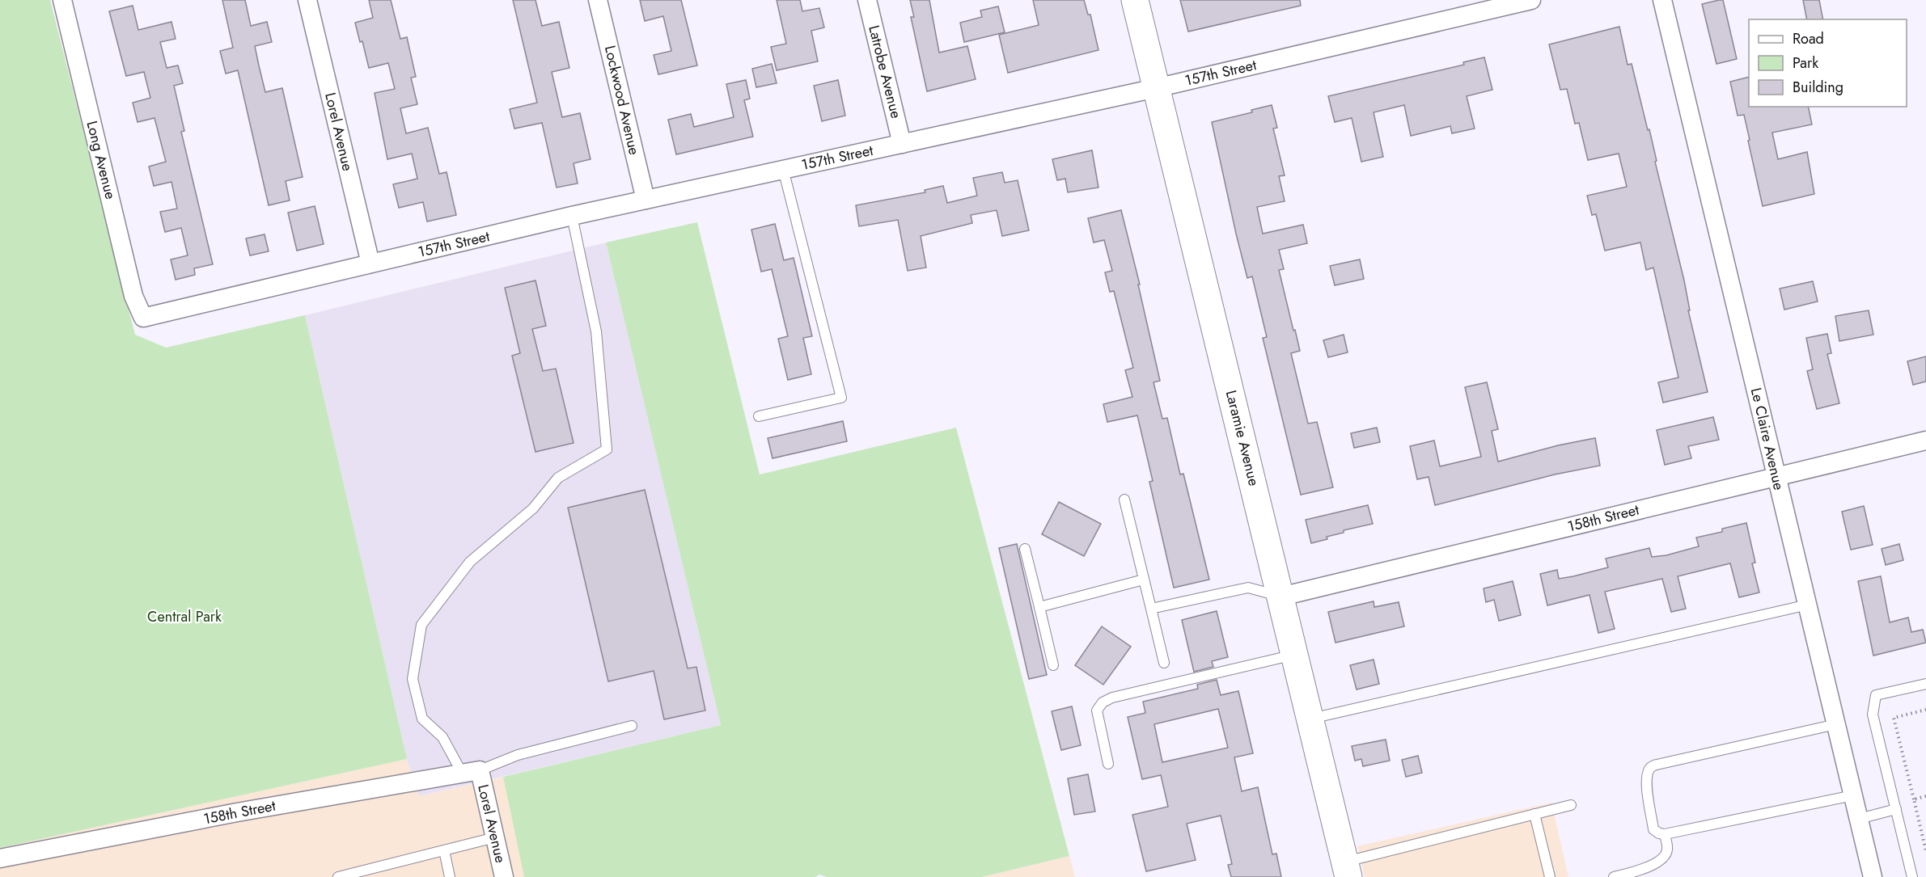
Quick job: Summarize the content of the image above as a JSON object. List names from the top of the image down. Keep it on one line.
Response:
{"streets":{"street":["Latrobe Avenue","157th Street","Lockwood Avenue","Lorel Avenue","Long Avenue","Laramie Avenue","Le Claire Avenue","158th Street"]},"crossings":[["Latrobe Avenue","157th Street"],["157th Street","Lockwood Avenue"],["157th Street","Lorel Avenue"],["157th Street","Long Avenue"],["157th Street","Laramie Avenue"],["Lorel Avenue","158th Street"],["Laramie Avenue","158th Street"],["Le Claire Avenue","158th Street"]],"parks":["Central Park"],"legend":["Road","Park","Building"]}
